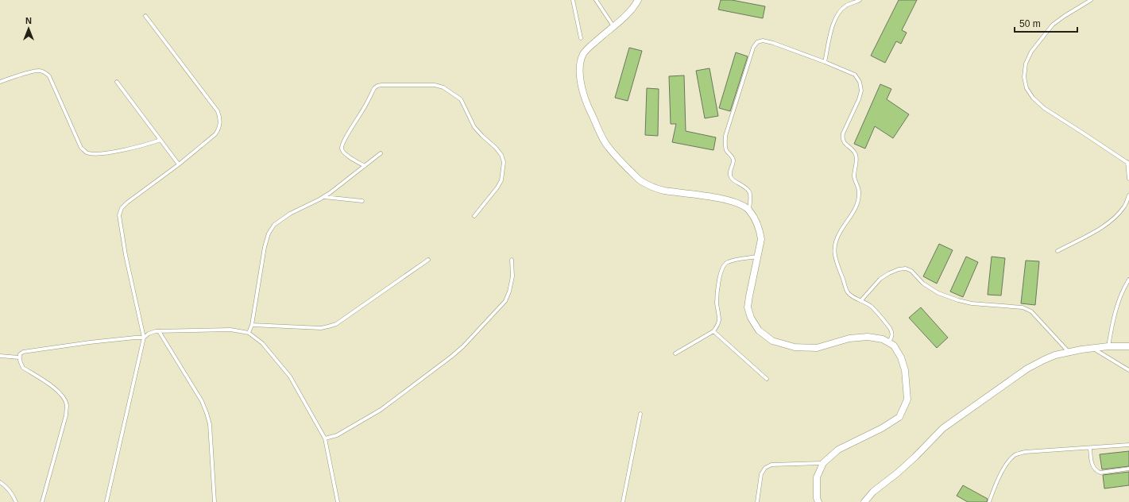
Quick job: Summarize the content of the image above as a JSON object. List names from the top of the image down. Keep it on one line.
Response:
{"scale_bar":"50 m","north":"top"}
